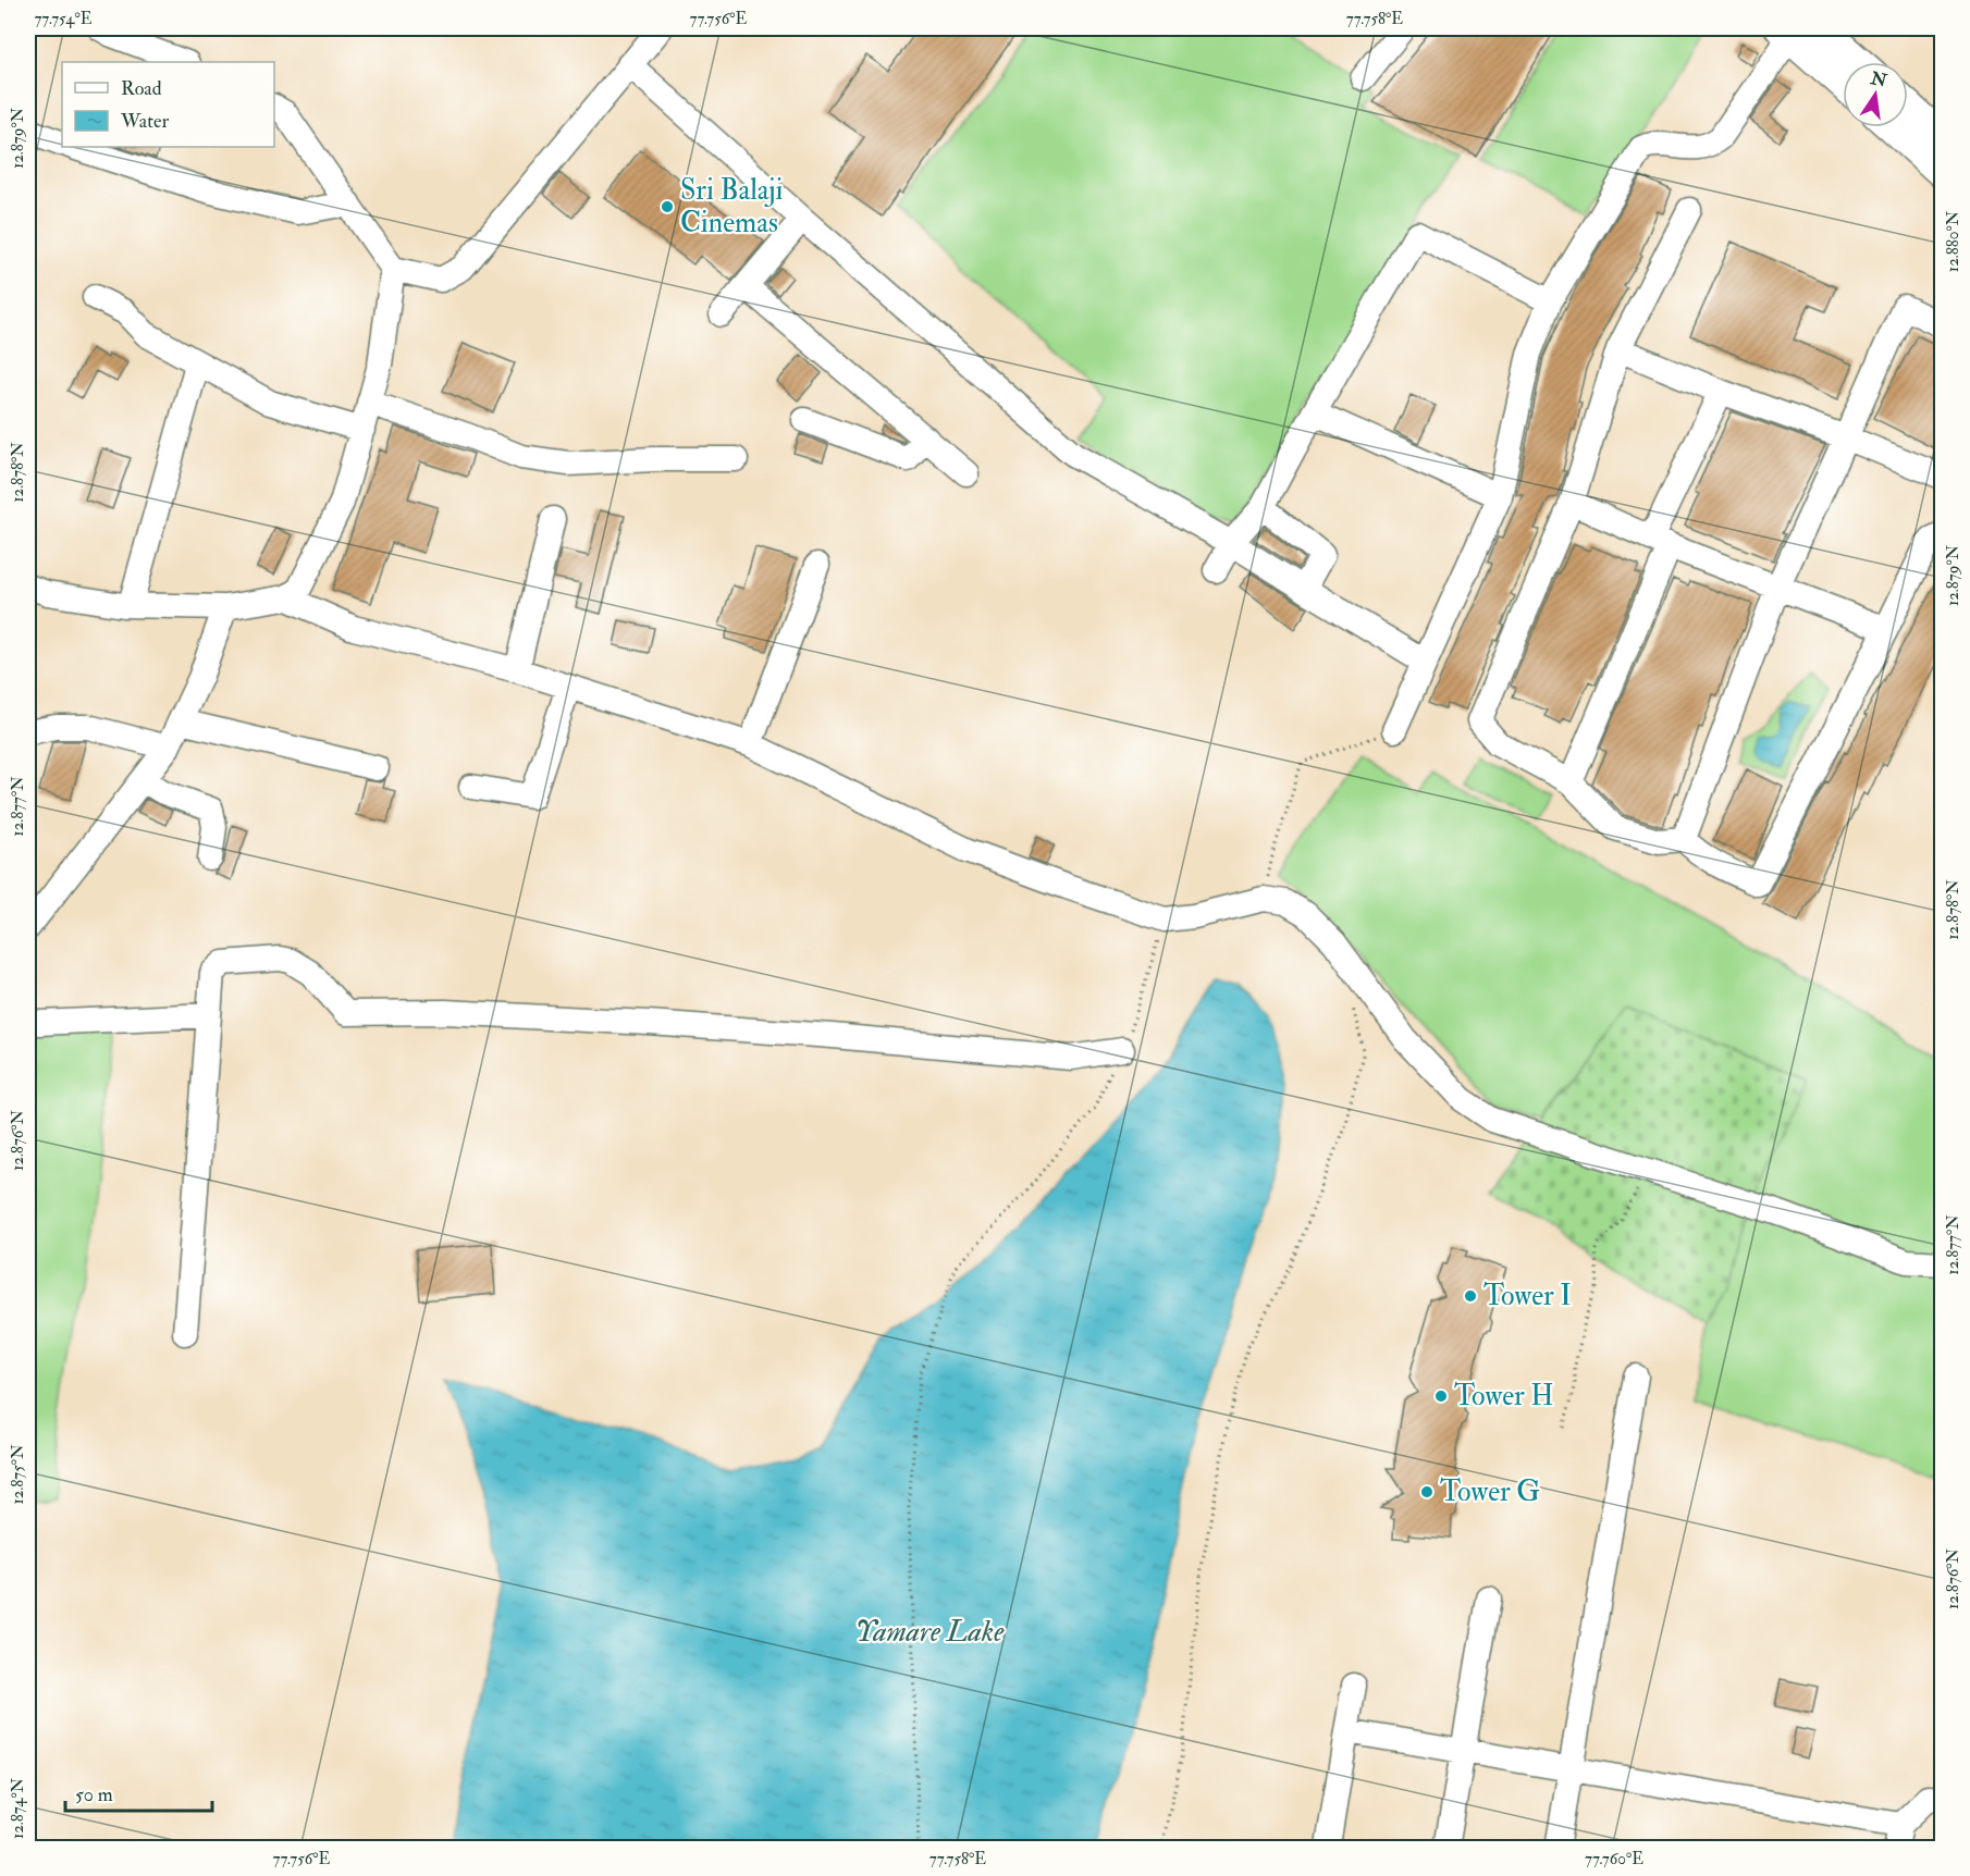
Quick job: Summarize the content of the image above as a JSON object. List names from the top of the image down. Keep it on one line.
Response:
{"water":["Yamare Lake"],"places":["Sri Balaji Cinemas","Tower I","Tower H","Tower G"],"legend":["Road","Water"],"scale_bar":"50 m","north":"top","coordinates":["77.754°E","77.756°E","77.758°E","12.879°N","12.880°N","12.878°N","12.877°N","12.876°N","12.875°N","12.874°N","77.760°E"]}
